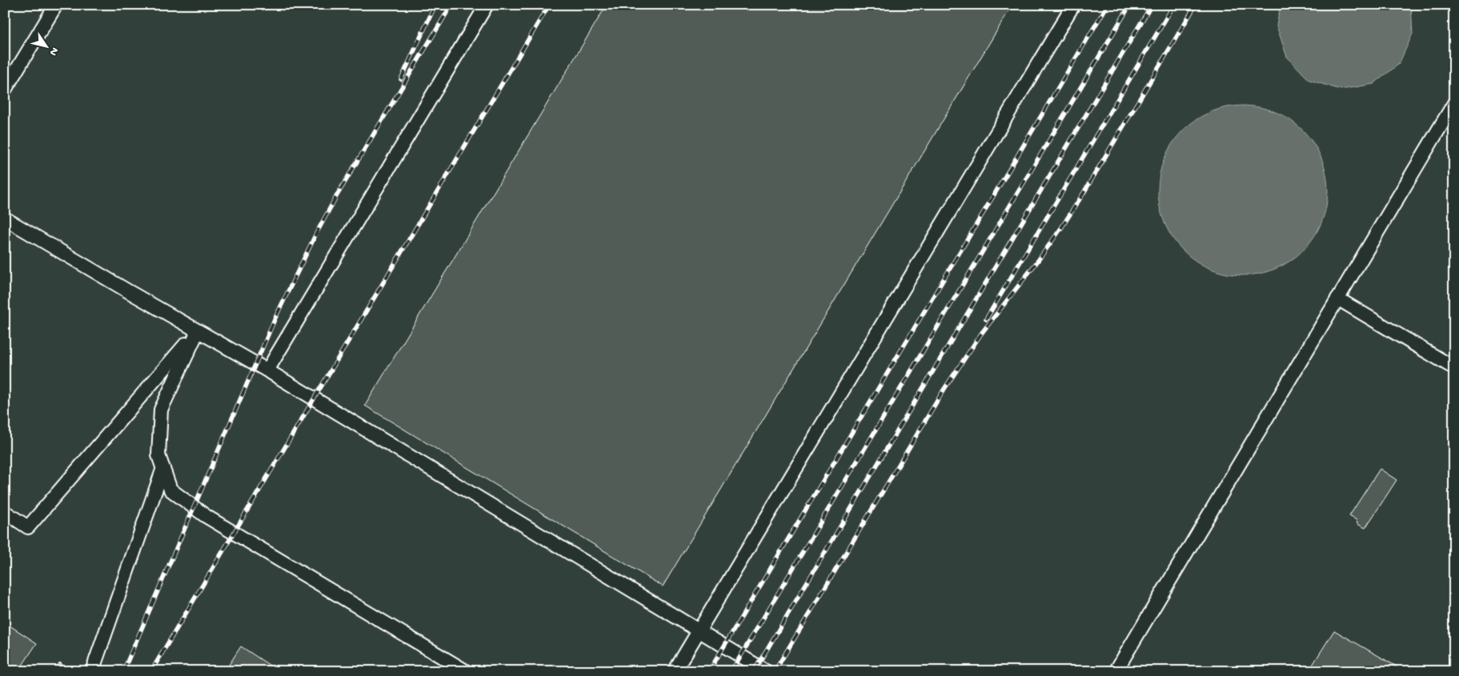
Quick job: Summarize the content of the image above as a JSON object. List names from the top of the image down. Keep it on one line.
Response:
{"north":"bottom right"}
